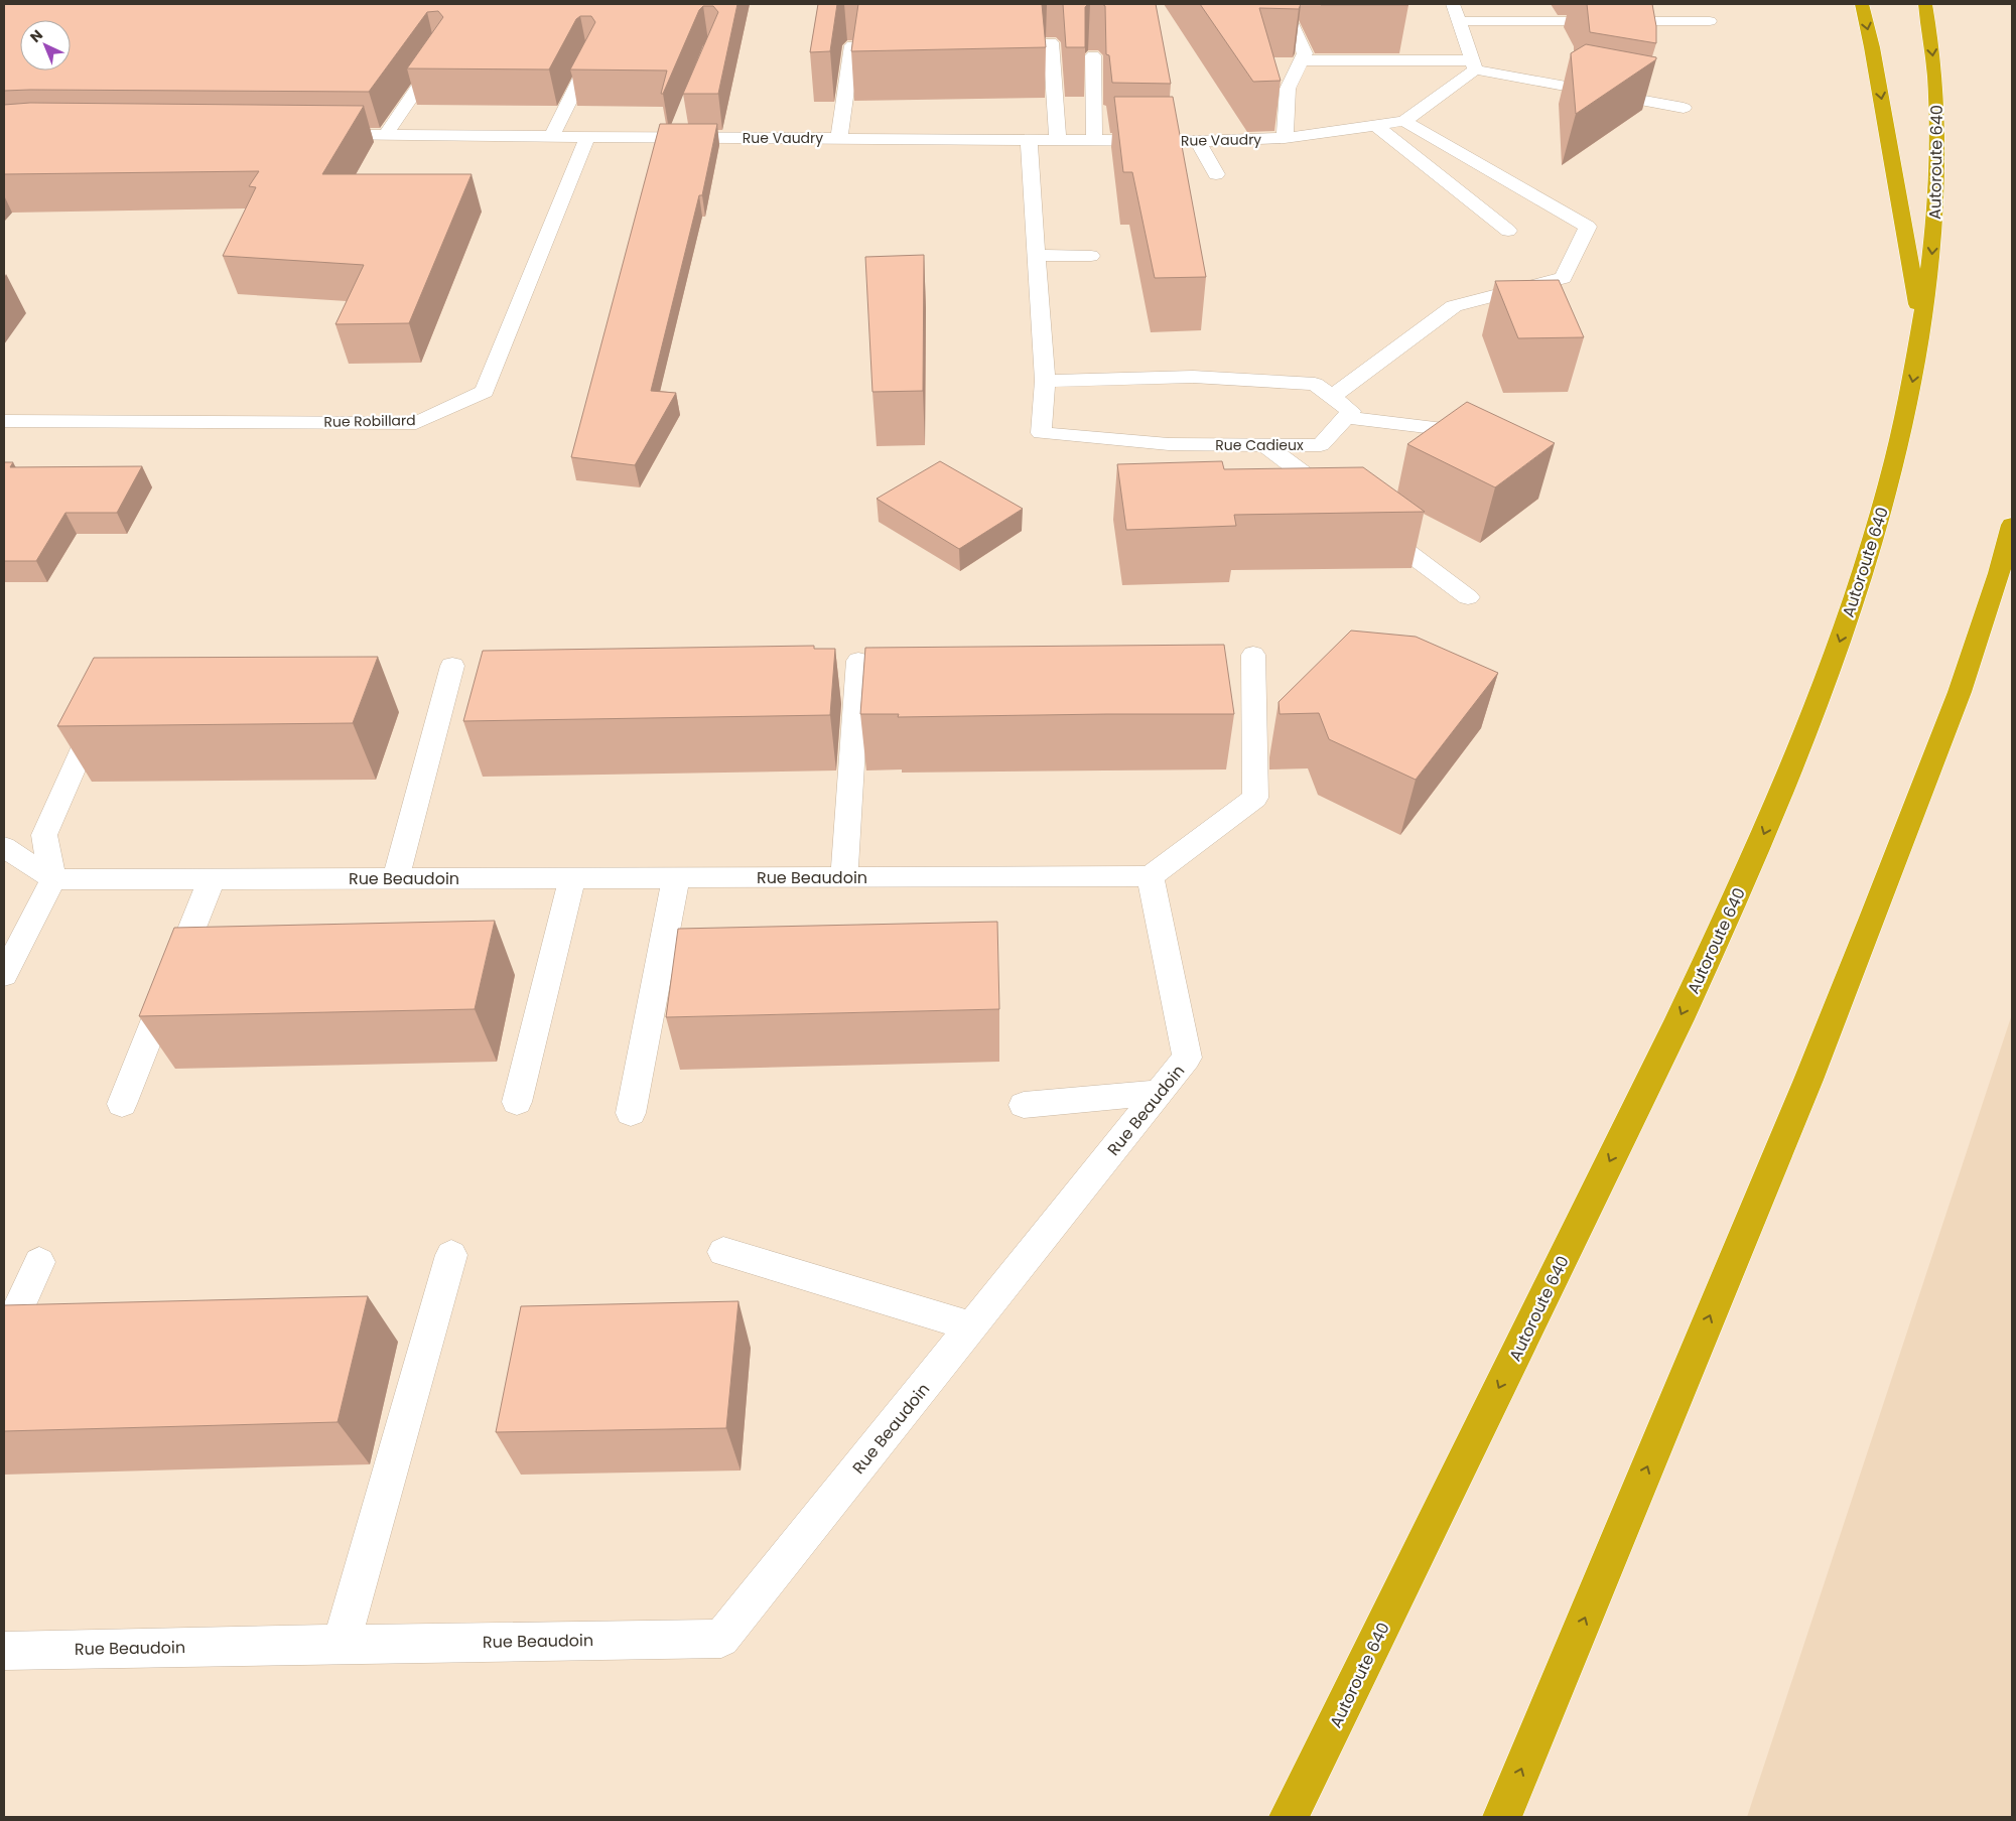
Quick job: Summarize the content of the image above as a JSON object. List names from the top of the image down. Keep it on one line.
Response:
{"streets":{"highway":["Autoroute 640"],"street":["Rue Vaudry","Rue Robillard","Rue Cadieux","Rue Beaudoin"]},"crossings":[["Rue Vaudry","Rue Robillard"],["Rue Vaudry","Rue Cadieux"]],"north":"top left"}
